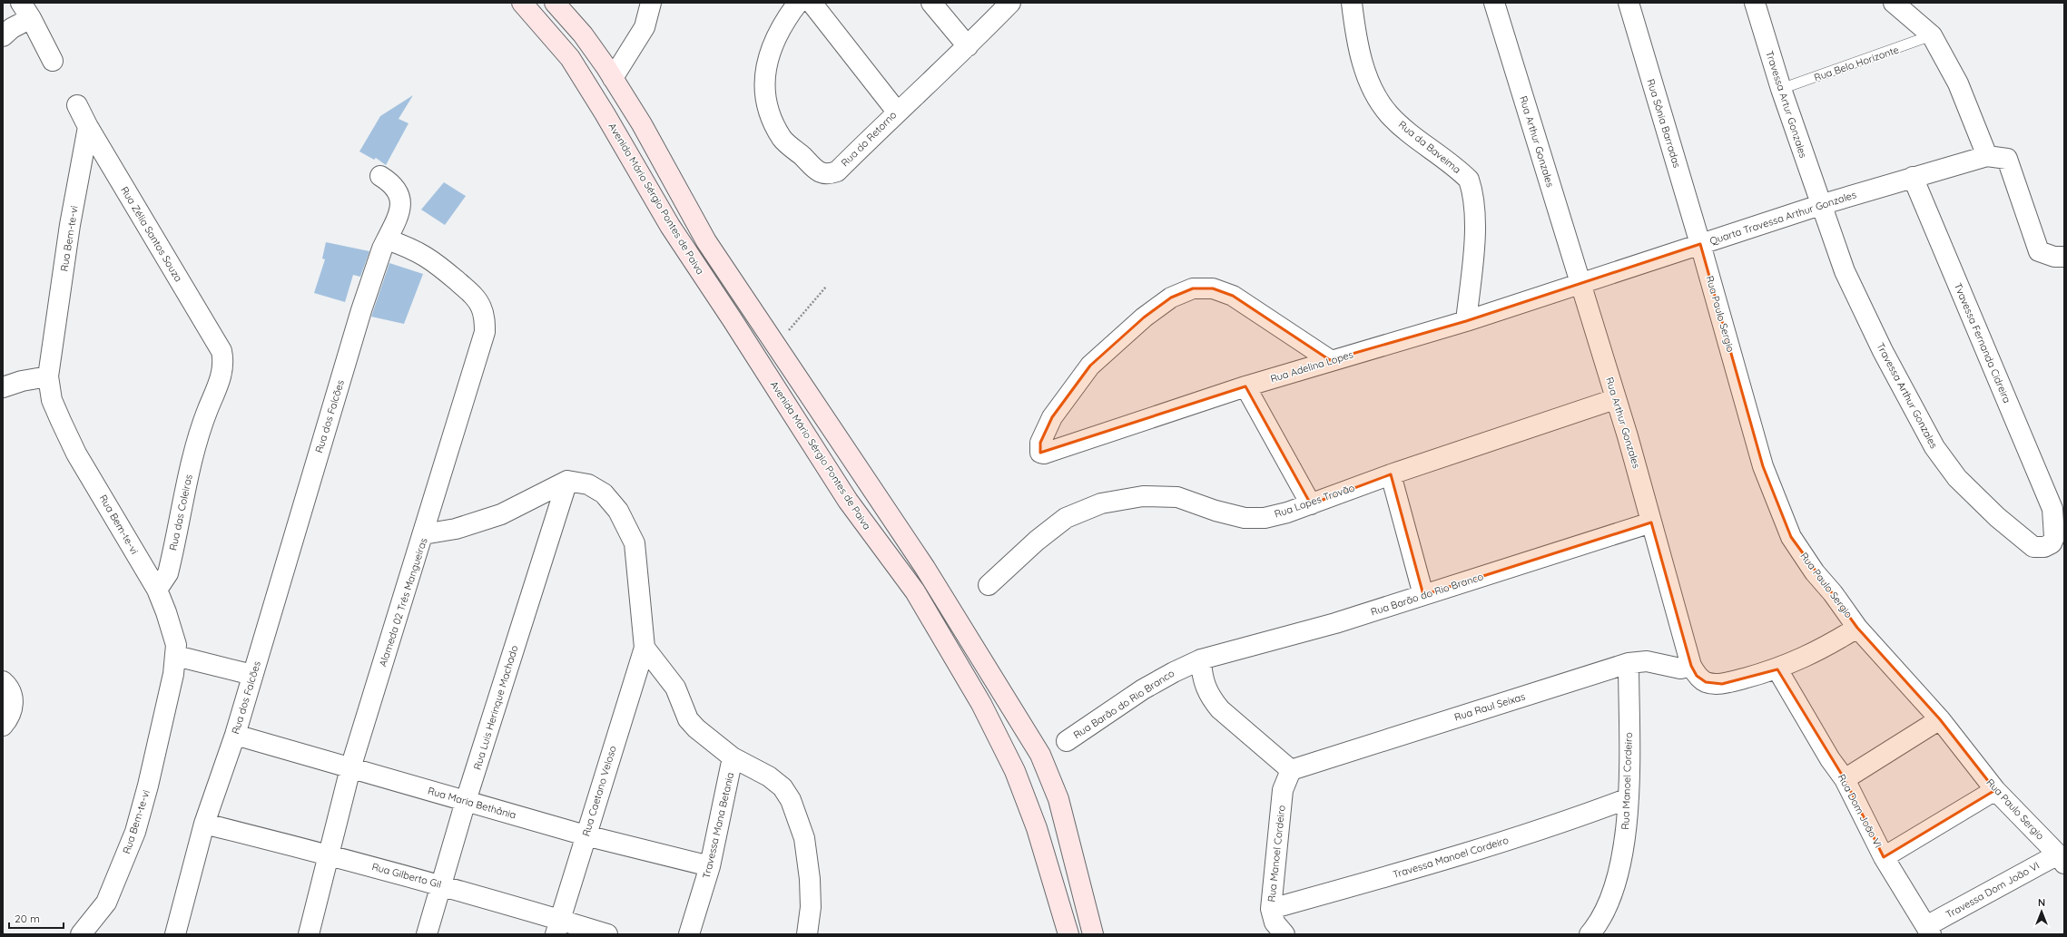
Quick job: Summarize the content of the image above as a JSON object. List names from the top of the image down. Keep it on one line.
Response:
{"streets":{"main road":["Avenida Mário Sérgio Pontes de Paiva"],"street":["Travessa Artur Gonzales","Rua Sônia Barradas","Rua do Retorno","Rua Arthur Gonzales","Rua da Baveima","Quarta Travessa Arthur Gonzales","Rua Zélia Santos Souza","Rua Bem-te-vi","Rua Paulo Sergio","Tvavessa Fernanda Cidreira","Rua Adelina Lopes","Travessa Arthur Gonzales","Rua dos Falcões","Rua Lopes Trovão","Rua das Coleiras","Rua Barão do Rio Branco","Alameda 02 Três Mangueiras","Rua Raul Seixas","Rua Luis Herinque Machado","Rua Manoel Cordeiro","Rua Caetano Veloso","Rua Maria Bethânia","Rua Dom João VI","Travessa Mana Betania","Travessa Manoel Cordeiro","Rua Gilberto Gil","Travessa Dom João VI"],"lane":["Rua Belo Horizonte"]},"crossings":[["Rua Belo Horizonte","Travessa Artur Gonzales"],["Travessa Artur Gonzales","Quarta Travessa Arthur Gonzales"],["Travessa Artur Gonzales","Travessa Arthur Gonzales"],["Rua Sônia Barradas","Quarta Travessa Arthur Gonzales"],["Rua Sônia Barradas","Rua Paulo Sergio"],["Rua Arthur Gonzales","Quarta Travessa Arthur Gonzales"],["Rua Arthur Gonzales","Rua Paulo Sergio"],["Rua Arthur Gonzales","Rua Adelina Lopes"],["Rua Arthur Gonzales","Rua Lopes Trovão"],["Rua Arthur Gonzales","Rua Barão do Rio Branco"],["Rua Arthur Gonzales","Rua Raul Seixas"],["Rua Arthur Gonzales","Rua Dom João VI"],["Rua da Baveima","Rua Adelina Lopes"],["Quarta Travessa Arthur Gonzales","Rua Paulo Sergio"],["Quarta Travessa Arthur Gonzales","Tvavessa Fernanda Cidreira"],["Quarta Travessa Arthur Gonzales","Rua Adelina Lopes"],["Quarta Travessa Arthur Gonzales","Travessa Arthur Gonzales"],["Rua Zélia Santos Souza","Rua Bem-te-vi"],["Rua Zélia Santos Souza","Rua das Coleiras"],["Rua Bem-te-vi","Rua das Coleiras"],["Rua Paulo Sergio","Travessa Dom João VI"],["Tvavessa Fernanda Cidreira","Travessa Arthur Gonzales"],["Rua dos Falcões","Rua Maria Bethânia"],["Rua dos Falcões","Rua Gilberto Gil"],["Alameda 02 Três Mangueiras","Rua Luis Herinque Machado"],["Alameda 02 Três Mangueiras","Rua Maria Bethânia"],["Alameda 02 Três Mangueiras","Rua Gilberto Gil"],["Rua Raul Seixas","Rua Manoel Cordeiro"],["Rua Luis Herinque Machado","Rua Maria Bethânia"],["Rua Luis Herinque Machado","Rua Gilberto Gil"],["Rua Manoel Cordeiro","Travessa Manoel Cordeiro"],["Rua Caetano Veloso","Rua Maria Bethânia"],["Rua Caetano Veloso","Rua Gilberto Gil"],["Rua Maria Bethânia","Travessa Mana Betania"],["Rua Dom João VI","Travessa Dom João VI"]],"scale_bar":"20 m","north":"top"}
